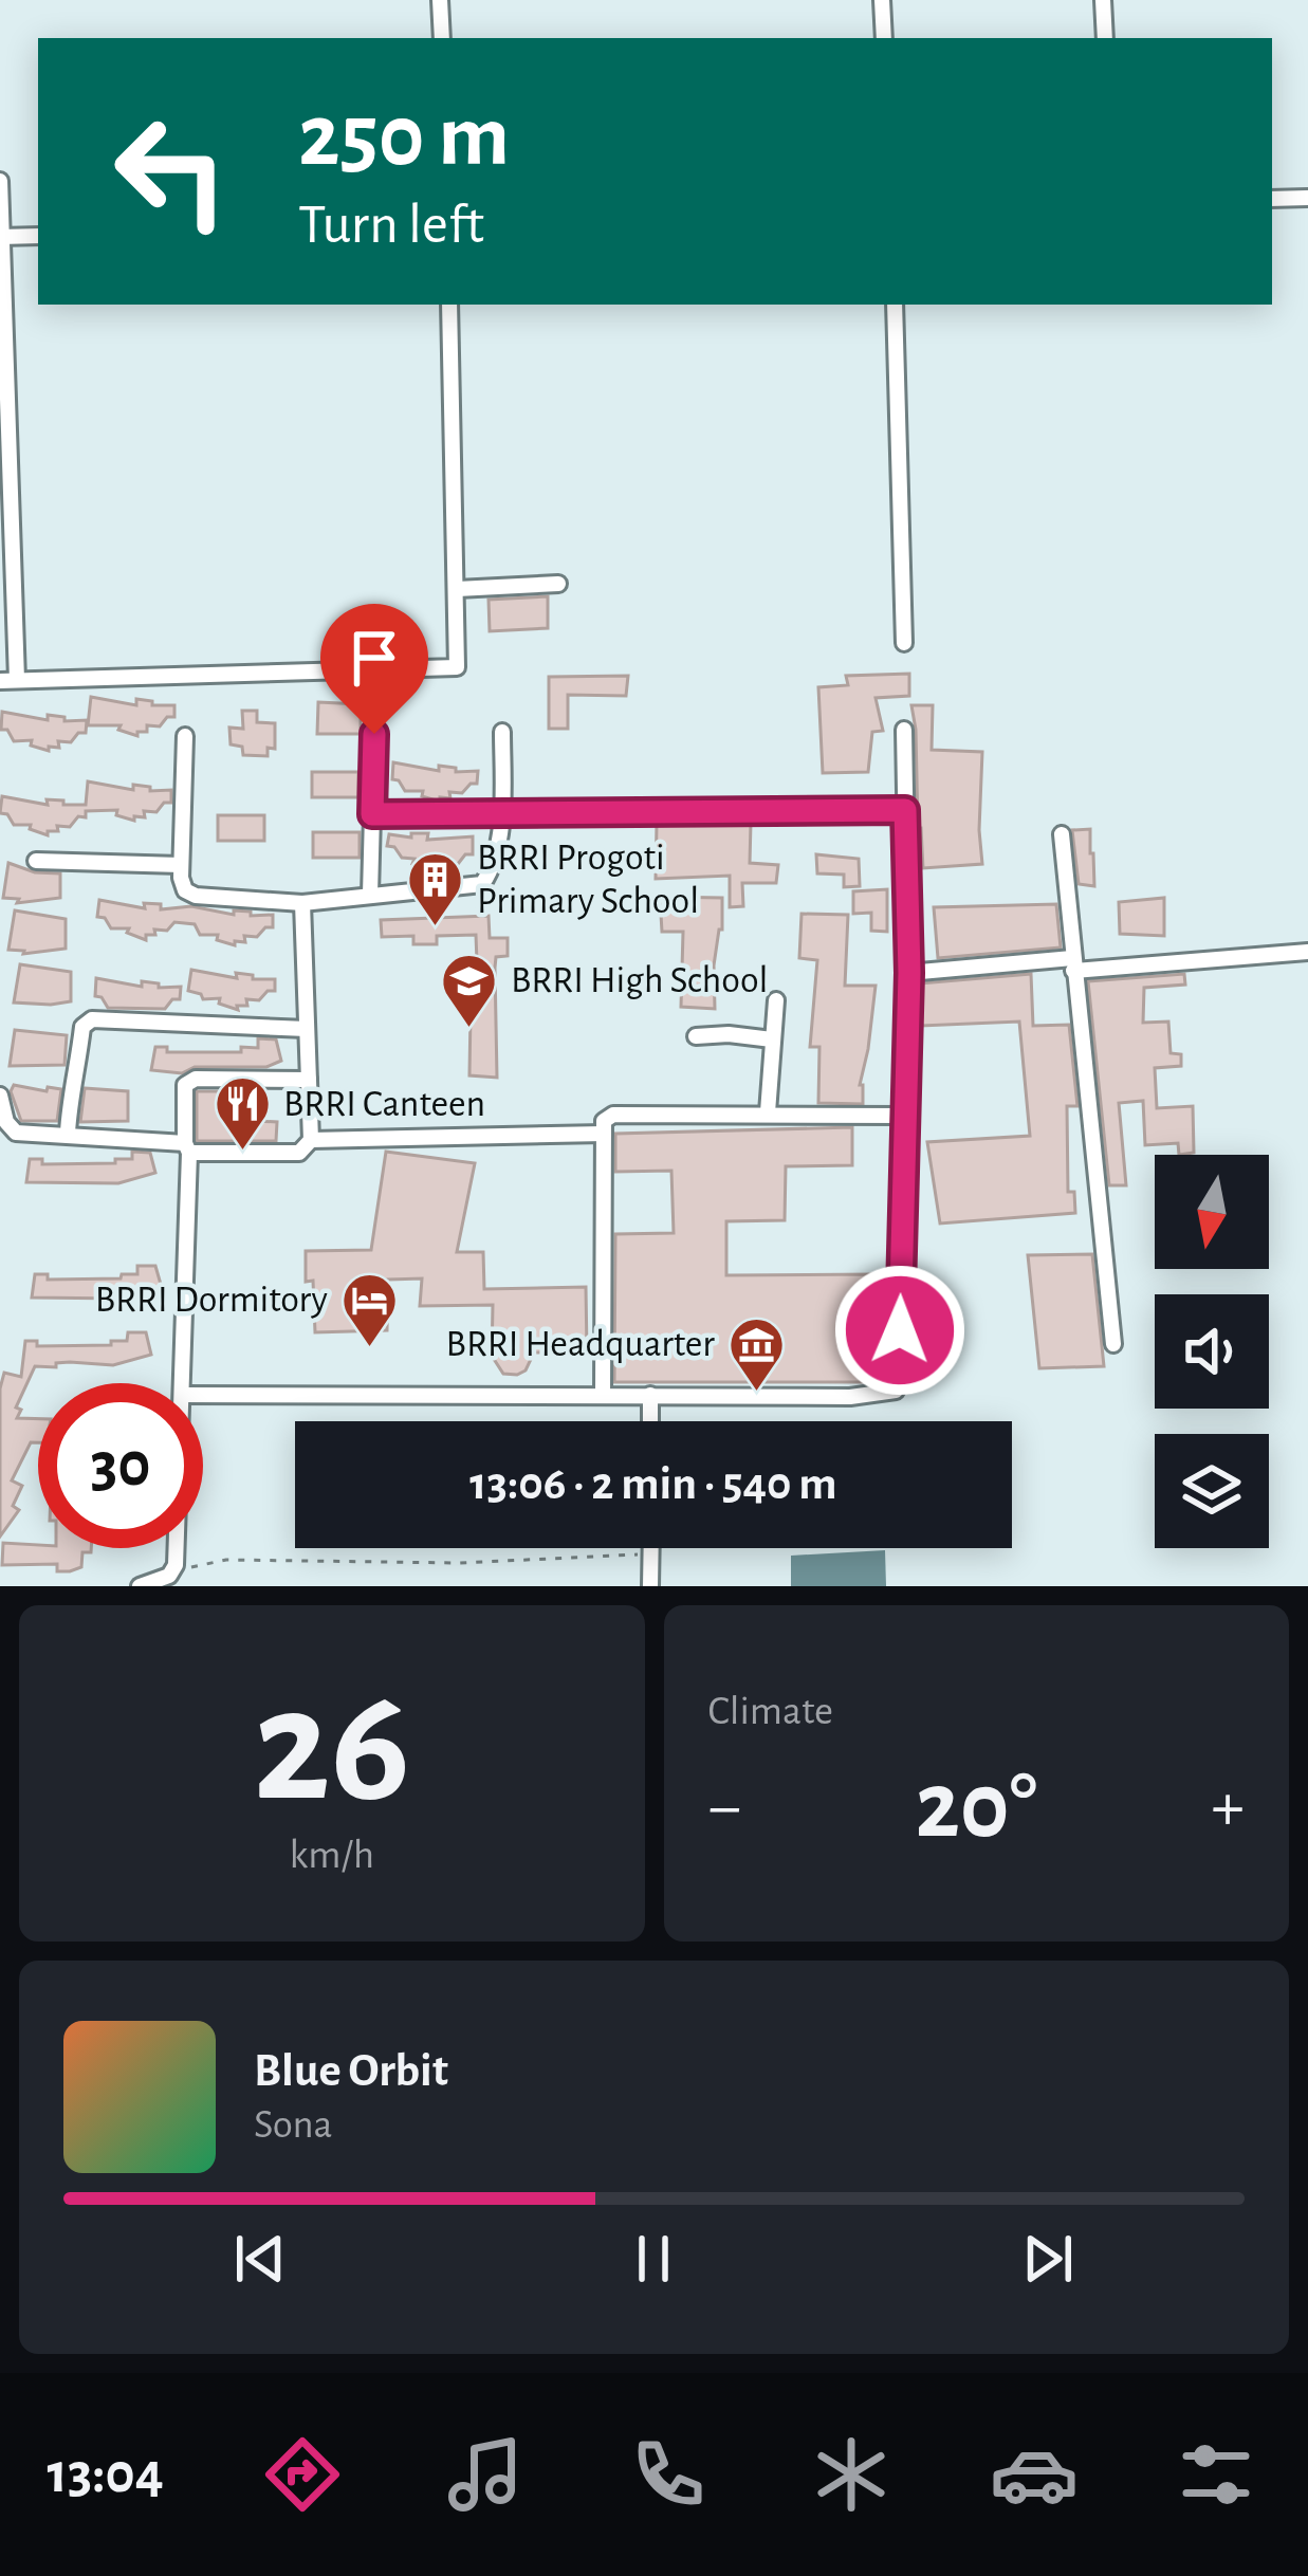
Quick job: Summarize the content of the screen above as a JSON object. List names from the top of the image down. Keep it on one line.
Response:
{"places":{"building":["BRRI Progoti Primary School"],"school or university":["BRRI High School"],"restaurant":["BRRI Canteen"],"hotel":["BRRI Dormitory"],"museum":["BRRI Headquarter"]},"north":"bottom","page":{"turn":["250 m","Turn left"],"limit":"30","trip":"13:06 · 2 min · 540 m","tile":[["26","km/h"],"Climate"],"heat":["−","20°","+"],"song":["Blue Orbit","Sona"],"tabs":"13:04"}}
